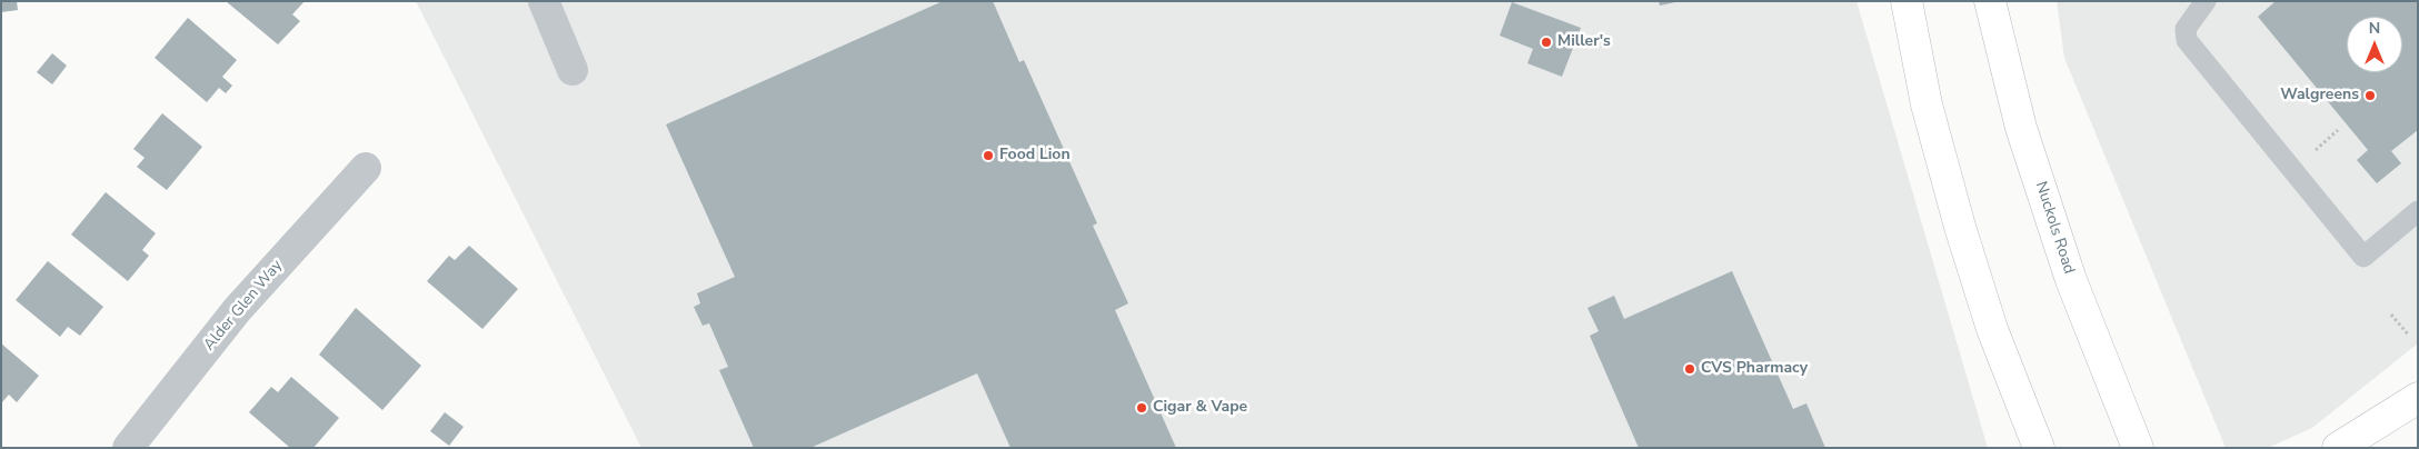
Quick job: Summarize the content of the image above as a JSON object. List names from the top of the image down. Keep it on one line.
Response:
{"streets":{"main road":["Nuckols Road"],"street":["Alder Glen Way"]},"places":["Miller's","Walgreens","Food Lion","CVS Pharmacy","Cigar & Vape"],"north":"top"}
